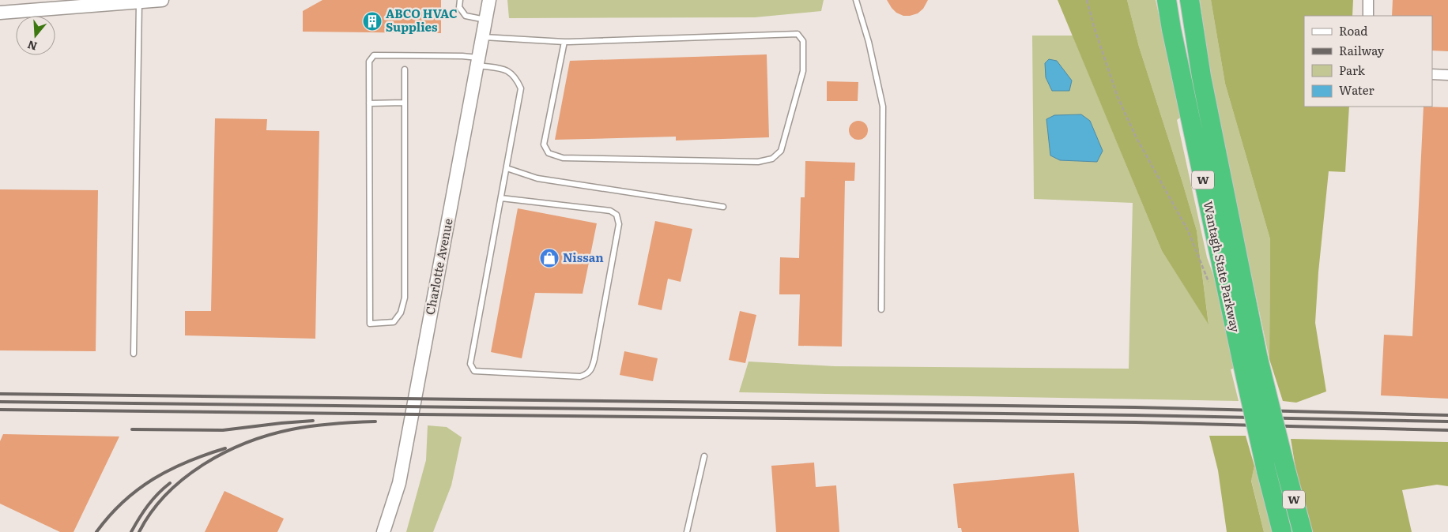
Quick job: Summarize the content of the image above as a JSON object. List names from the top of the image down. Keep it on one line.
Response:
{"streets":{"highway":["W","Wantagh State Parkway"],"street":["Charlotte Avenue"]},"places":{"building":["ABCO HVAC Supplies"],"shop":["Nissan"]},"legend":["Road","Railway","Park","Water"],"north":"bottom"}
